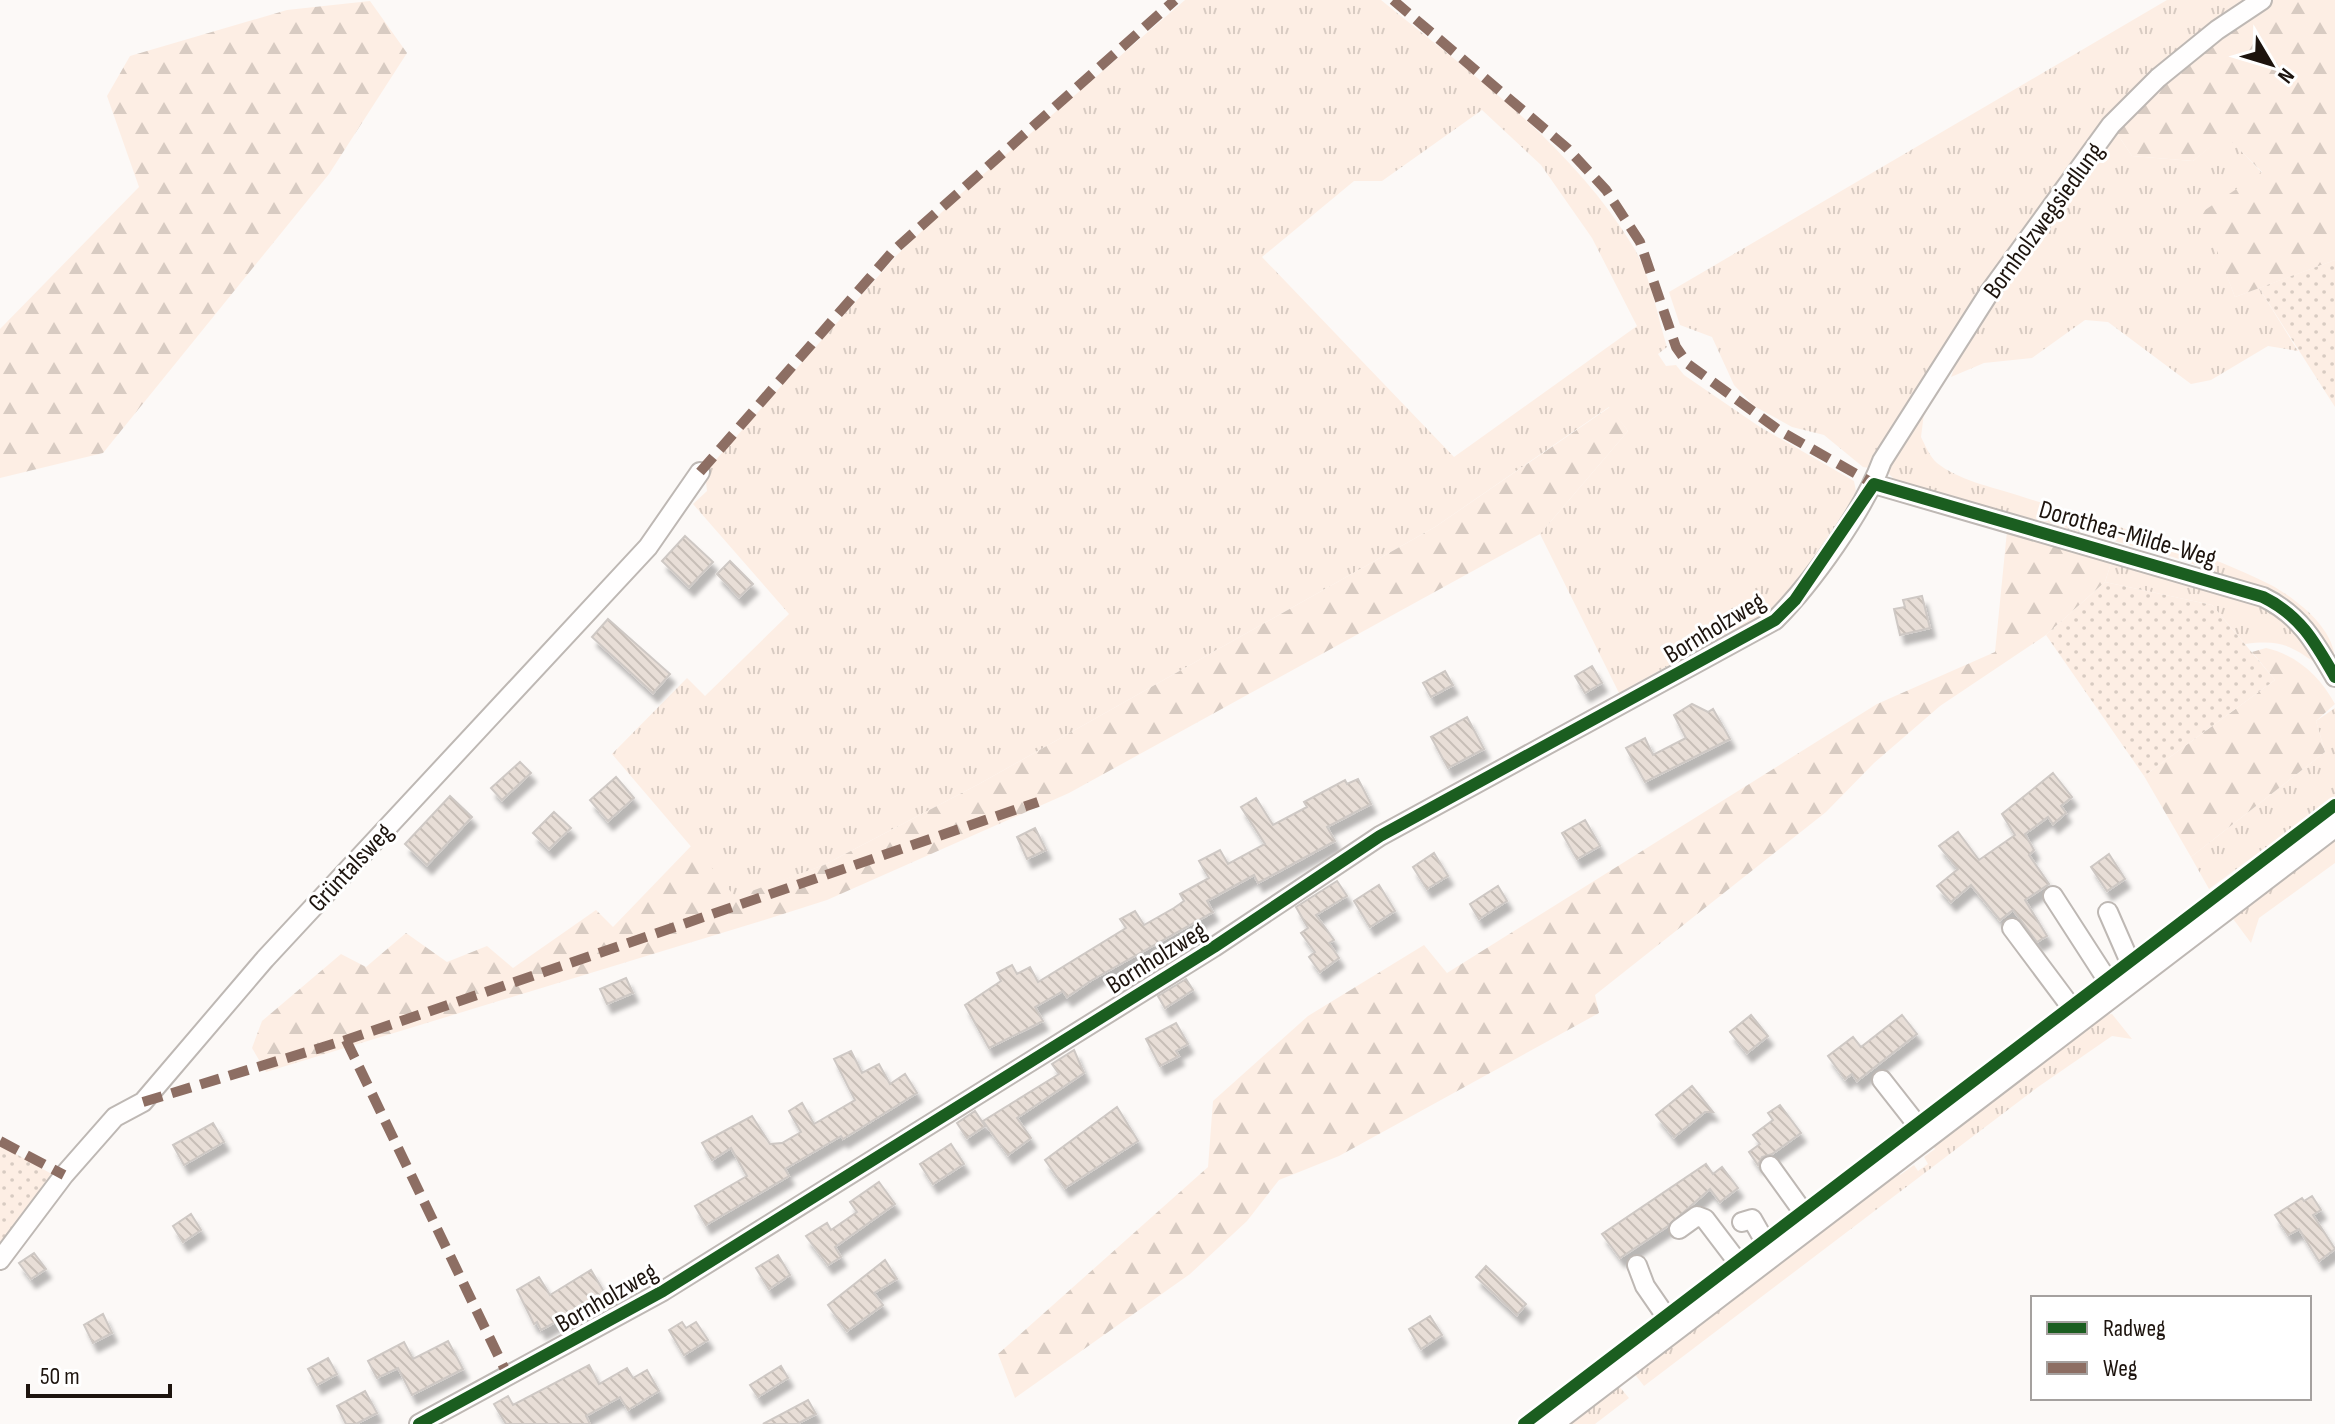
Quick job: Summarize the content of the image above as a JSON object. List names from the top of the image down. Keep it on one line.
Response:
{"streets":{"street":["Bornholzwegsiedlung","Dorothea-Milde-Weg","Bornholzweg","Grüntalsweg"]},"crossings":[["Bornholzwegsiedlung","Dorothea-Milde-Weg"],["Bornholzwegsiedlung","Bornholzweg"],["Dorothea-Milde-Weg","Bornholzweg"]],"legend":["Radweg","Weg"],"scale_bar":"50 m","north":"bottom right"}
